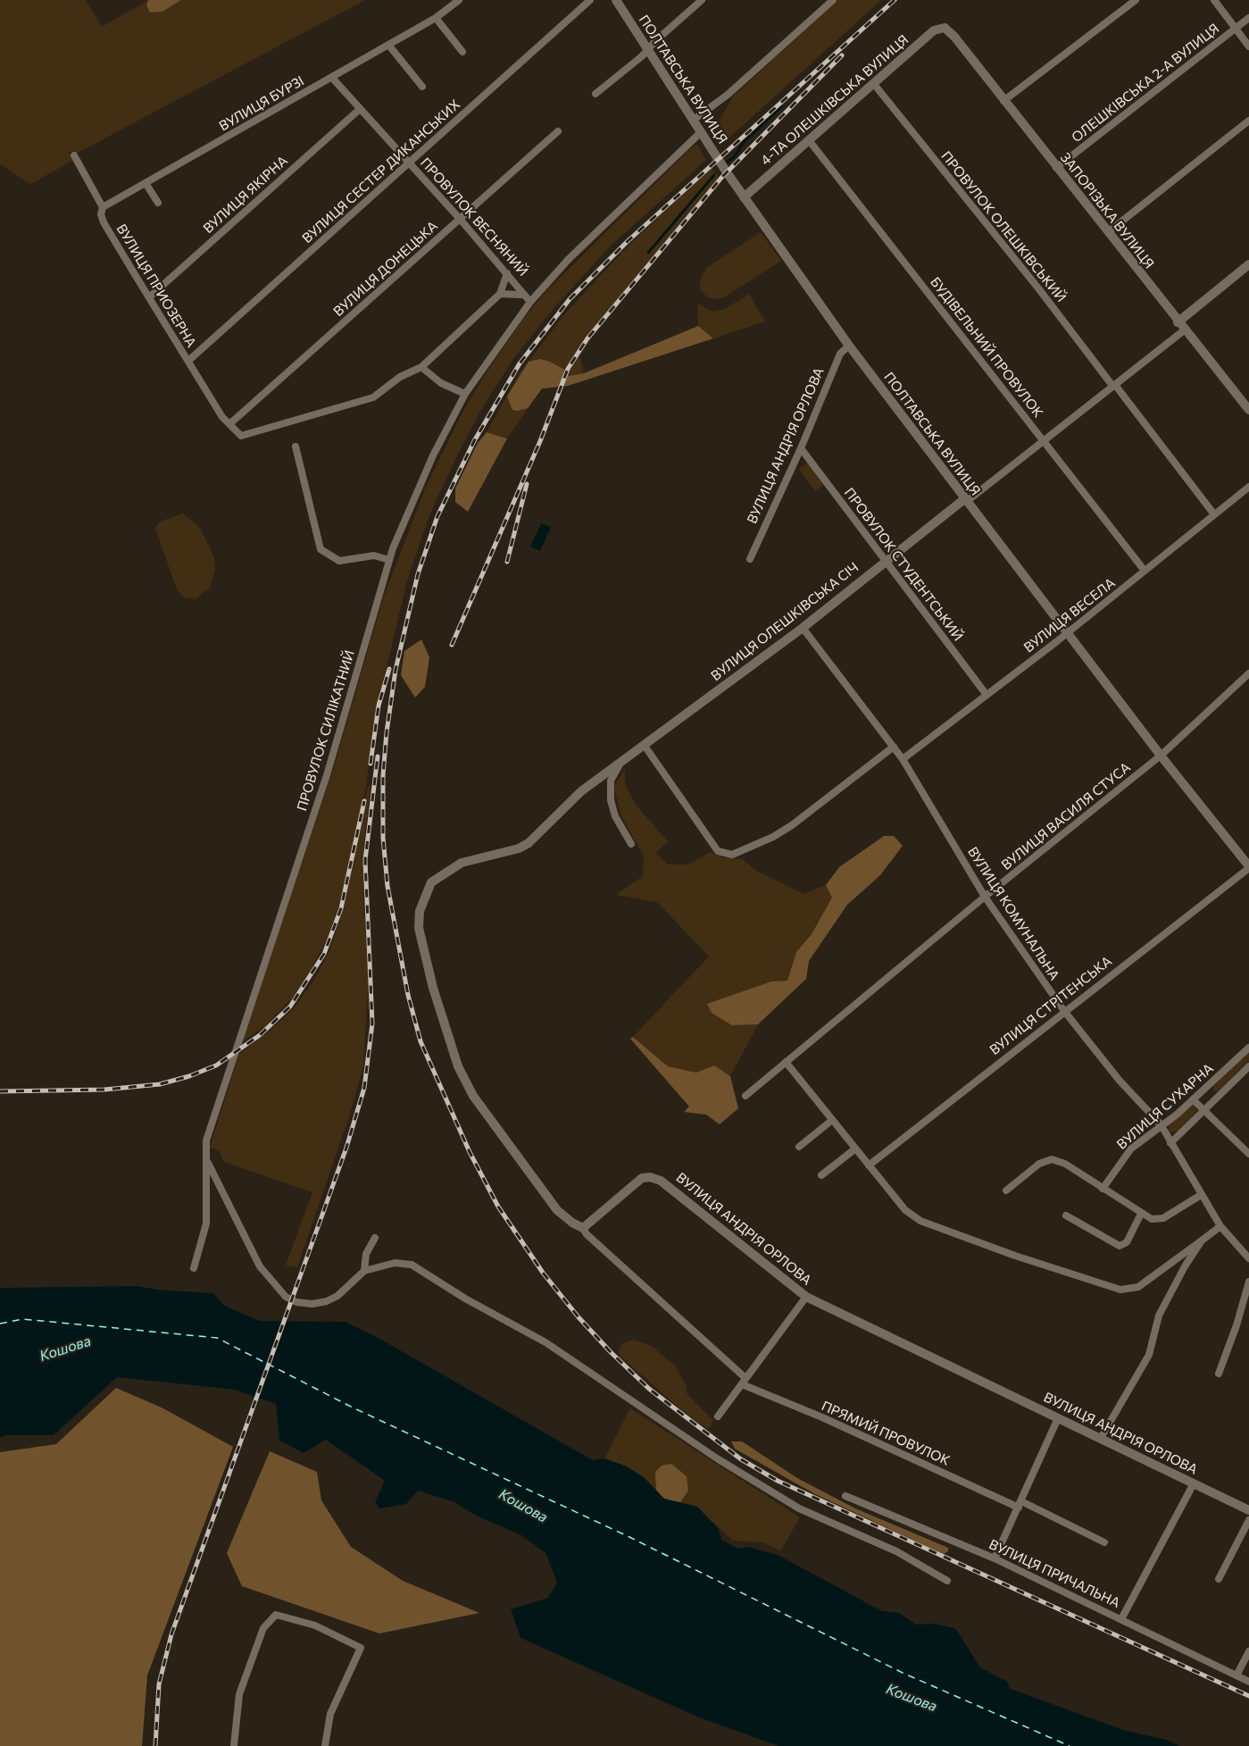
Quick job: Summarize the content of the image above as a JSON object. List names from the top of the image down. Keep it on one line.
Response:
{"streets":{"street":["ПОЛТАВСЬКА ВУЛИЦЯ","ОЛЕШКІВСЬКА 2-А ВУЛИЦЯ","4-ТА ОЛЕШКІВСЬКА ВУЛИЦЯ","ВУЛИЦЯ БУРЗІ","ВУЛИЦЯ СЕСТЕР ДИКАНСЬКИХ","ВУЛИЦЯ ЯКІРНА","ЗАПОРІЗЬКА ВУЛИЦЯ","ПРОВУЛОК ВЕСНЯНИЙ","ПРОВУЛОК ОЛЕШКІВСЬКИЙ","ВУЛИЦЯ ДОНЕЦЬКА","ВУЛИЦЯ ПРИОЗЕРНА","БУДІВЕЛЬНИЙ ПРОВУЛОК","ВУЛИЦЯ АНДРІЯ ОРЛОВА","ПРОВУЛОК СТУДЕНТСЬКИЙ","ВУЛИЦЯ ВЕСЕЛА","ВУЛИЦЯ ОЛЕШКІВСЬКА СІЧ","ПРОВУЛОК СИЛІКАТНИЙ","ВУЛИЦЯ ВАСИЛЯ СТУСА","ВУЛИЦЯ КОМУНАЛЬНА","ВУЛИЦЯ СТРІТЕНСЬКА","ВУЛИЦЯ СУХАРНА","ПРЯМИЙ ПРОВУЛОК","ВУЛИЦЯ ПРИЧАЛЬНА"]},"crossings":[["ПОЛТАВСЬКА ВУЛИЦЯ","4-ТА ОЛЕШКІВСЬКА ВУЛИЦЯ"],["ПОЛТАВСЬКА ВУЛИЦЯ","ВУЛИЦЯ АНДРІЯ ОРЛОВА"],["ПОЛТАВСЬКА ВУЛИЦЯ","ВУЛИЦЯ ВЕСЕЛА"],["ПОЛТАВСЬКА ВУЛИЦЯ","ВУЛИЦЯ ОЛЕШКІВСЬКА СІЧ"],["ПОЛТАВСЬКА ВУЛИЦЯ","ПРОВУЛОК СИЛІКАТНИЙ"],["ПОЛТАВСЬКА ВУЛИЦЯ","ВУЛИЦЯ ВАСИЛЯ СТУСА"],["ПОЛТАВСЬКА ВУЛИЦЯ","ВУЛИЦЯ СТРІТЕНСЬКА"],["ОЛЕШКІВСЬКА 2-А ВУЛИЦЯ","ЗАПОРІЗЬКА ВУЛИЦЯ"],["4-ТА ОЛЕШКІВСЬКА ВУЛИЦЯ","ЗАПОРІЗЬКА ВУЛИЦЯ"],["4-ТА ОЛЕШКІВСЬКА ВУЛИЦЯ","ПРОВУЛОК ОЛЕШКІВСЬКИЙ"],["4-ТА ОЛЕШКІВСЬКА ВУЛИЦЯ","БУДІВЕЛЬНИЙ ПРОВУЛОК"],["ВУЛИЦЯ БУРЗІ","ПРОВУЛОК ВЕСНЯНИЙ"],["ВУЛИЦЯ БУРЗІ","ВУЛИЦЯ ПРИОЗЕРНА"],["ВУЛИЦЯ СЕСТЕР ДИКАНСЬКИХ","ПРОВУЛОК ВЕСНЯНИЙ"],["ВУЛИЦЯ СЕСТЕР ДИКАНСЬКИХ","ВУЛИЦЯ ПРИОЗЕРНА"],["ВУЛИЦЯ ЯКІРНА","ПРОВУЛОК ВЕСНЯНИЙ"],["ВУЛИЦЯ ЯКІРНА","ВУЛИЦЯ ПРИОЗЕРНА"],["ЗАПОРІЗЬКА ВУЛИЦЯ","ВУЛИЦЯ ОЛЕШКІВСЬКА СІЧ"],["ПРОВУЛОК ВЕСНЯНИЙ","ВУЛИЦЯ ДОНЕЦЬКА"],["ПРОВУЛОК ВЕСНЯНИЙ","ПРОВУЛОК СИЛІКАТНИЙ"],["ПРОВУЛОК ОЛЕШКІВСЬКИЙ","ВУЛИЦЯ ВЕСЕЛА"],["ПРОВУЛОК ОЛЕШКІВСЬКИЙ","ВУЛИЦЯ ОЛЕШКІВСЬКА СІЧ"],["ВУЛИЦЯ ДОНЕЦЬКА","ВУЛИЦЯ ПРИОЗЕРНА"],["БУДІВЕЛЬНИЙ ПРОВУЛОК","ВУЛИЦЯ ВЕСЕЛА"],["БУДІВЕЛЬНИЙ ПРОВУЛОК","ВУЛИЦЯ ОЛЕШКІВСЬКА СІЧ"],["ВУЛИЦЯ АНДРІЯ ОРЛОВА","ПРОВУЛОК СТУДЕНТСЬКИЙ"],["ВУЛИЦЯ АНДРІЯ ОРЛОВА","ПРЯМИЙ ПРОВУЛОК"],["ПРОВУЛОК СТУДЕНТСЬКИЙ","ВУЛИЦЯ ВЕСЕЛА"],["ПРОВУЛОК СТУДЕНТСЬКИЙ","ВУЛИЦЯ ОЛЕШКІВСЬКА СІЧ"],["ВУЛИЦЯ ВЕСЕЛА","ВУЛИЦЯ КОМУНАЛЬНА"],["ВУЛИЦЯ ОЛЕШКІВСЬКА СІЧ","ВУЛИЦЯ КОМУНАЛЬНА"],["ВУЛИЦЯ ВАСИЛЯ СТУСА","ВУЛИЦЯ КОМУНАЛЬНА"],["ВУЛИЦЯ КОМУНАЛЬНА","ВУЛИЦЯ СТРІТЕНСЬКА"],["ВУЛИЦЯ КОМУНАЛЬНА","ВУЛИЦЯ СУХАРНА"]],"water":["Кошова"]}
